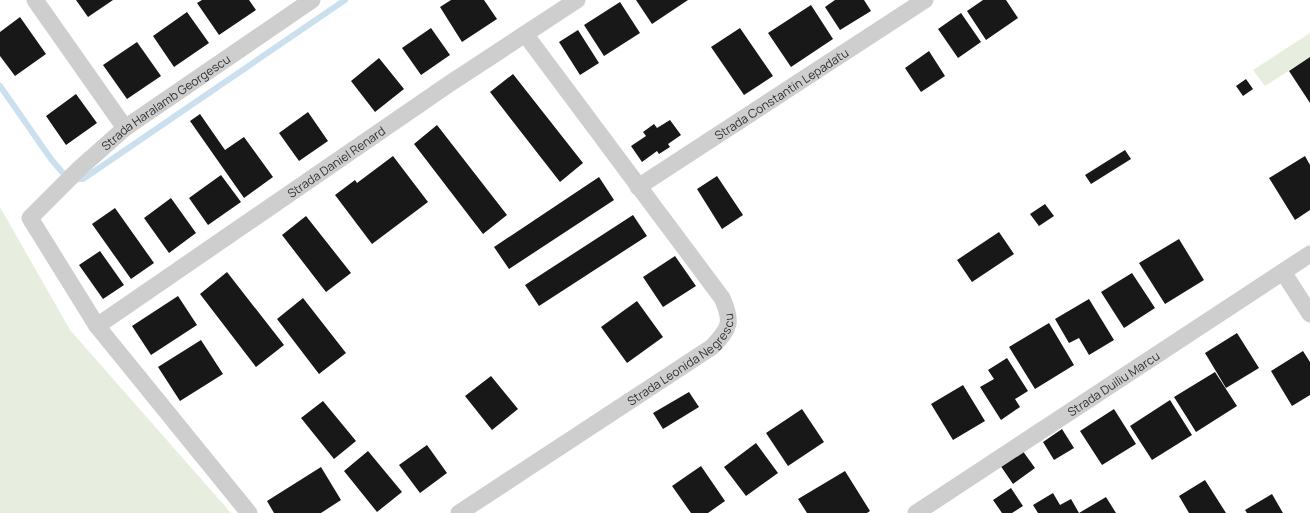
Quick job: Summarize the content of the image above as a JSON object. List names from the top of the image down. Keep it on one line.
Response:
{"streets":{"street":["Strada Constantin Lepadatu","Strada Haralamb Georgescu","Strada Daniel Renard","Strada Leonida Negrescu","Strada Duiliu Marcu"]},"crossings":[["Strada Constantin Lepadatu","Strada Leonida Negrescu"],["Strada Haralamb Georgescu","Strada Daniel Renard"],["Strada Daniel Renard","Strada Leonida Negrescu"]]}
